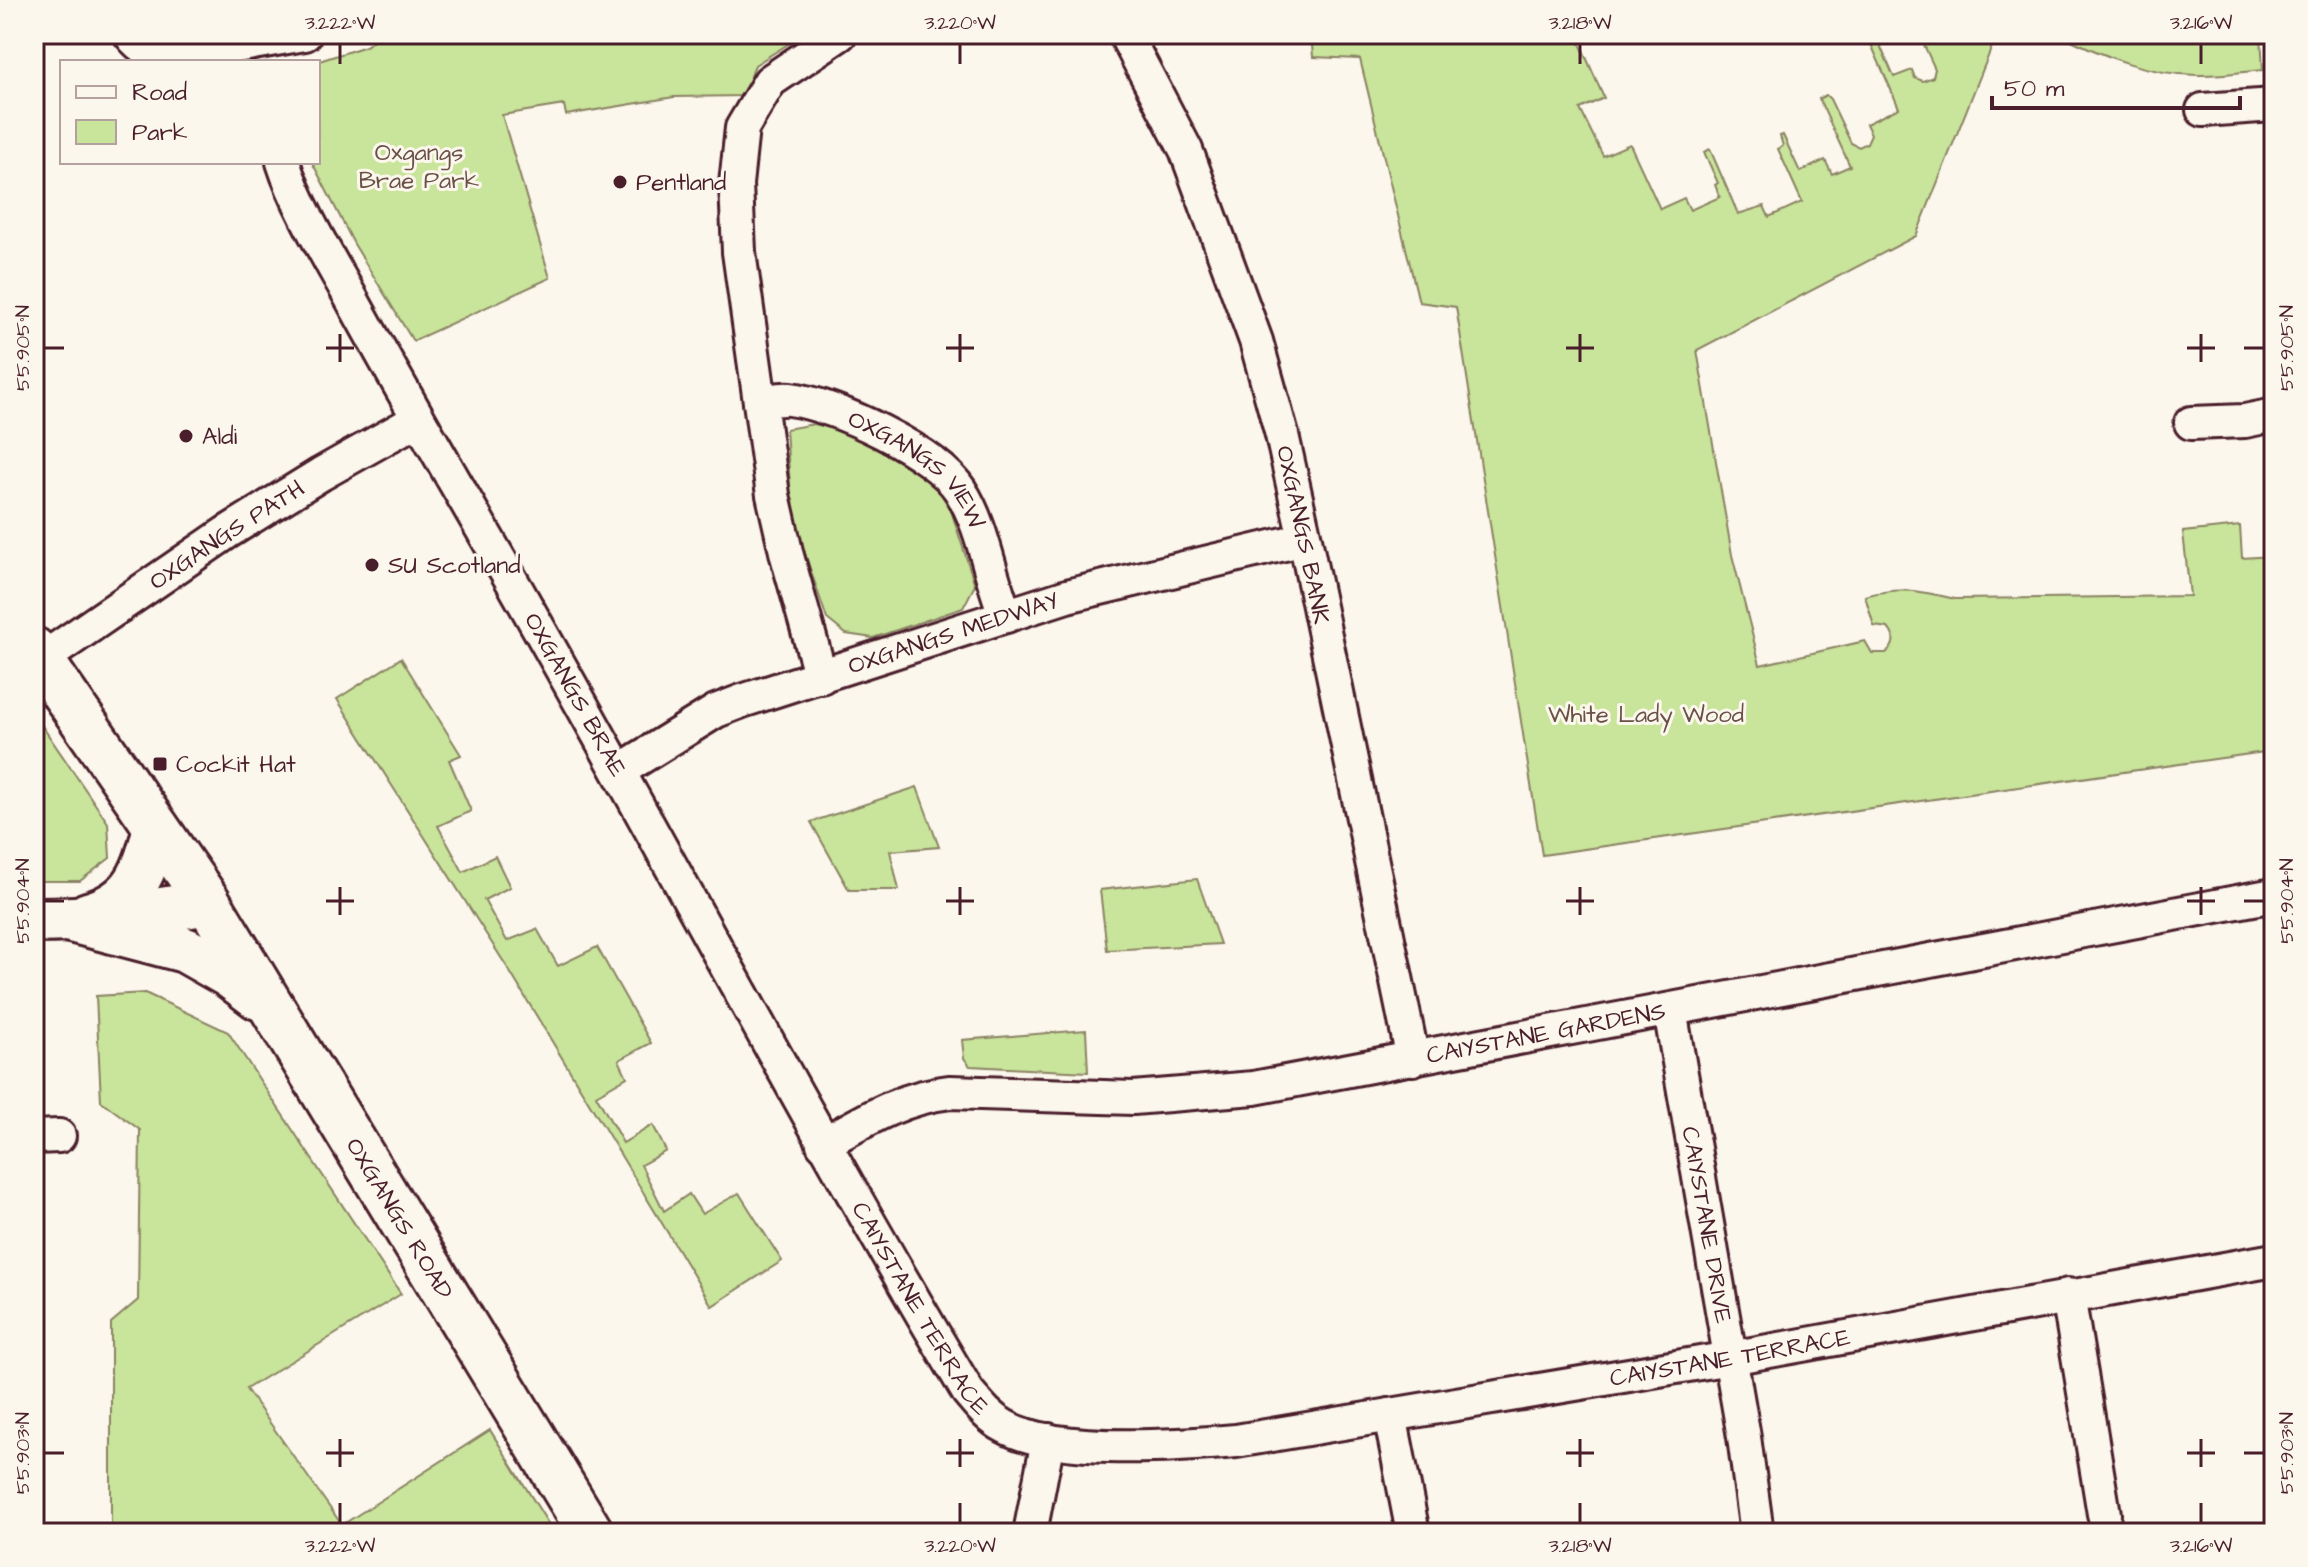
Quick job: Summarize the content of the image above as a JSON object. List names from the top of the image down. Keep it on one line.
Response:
{"streets":{"main road":["OXGANGS ROAD"],"street":["OXGANGS VIEW","OXGANGS PATH","OXGANGS BANK","OXGANGS MEDWAY","OXGANGS BRAE","CAIYSTANE GARDENS","CAIYSTANE DRIVE","CAIYSTANE TERRACE"]},"crossings":[["OXGANGS VIEW","OXGANGS MEDWAY"],["OXGANGS PATH","OXGANGS BRAE"],["OXGANGS PATH","OXGANGS ROAD"],["OXGANGS BANK","OXGANGS MEDWAY"],["OXGANGS BANK","CAIYSTANE GARDENS"],["OXGANGS MEDWAY","OXGANGS BRAE"],["OXGANGS BRAE","CAIYSTANE GARDENS"],["OXGANGS BRAE","CAIYSTANE TERRACE"],["CAIYSTANE GARDENS","CAIYSTANE DRIVE"],["CAIYSTANE GARDENS","CAIYSTANE TERRACE"],["CAIYSTANE DRIVE","CAIYSTANE TERRACE"]],"parks":["Oxgangs Brae Park","White Lady Wood"],"places":{"other":["Pentland","Aldi","SU Scotland"],"transit":["Cockit Hat"]},"legend":["Road","Park"],"scale_bar":"50 m","coordinates":["3.222°W","3.220°W","3.218°W","3.216°W","55.905°N","55.904°N","55.903°N"]}
